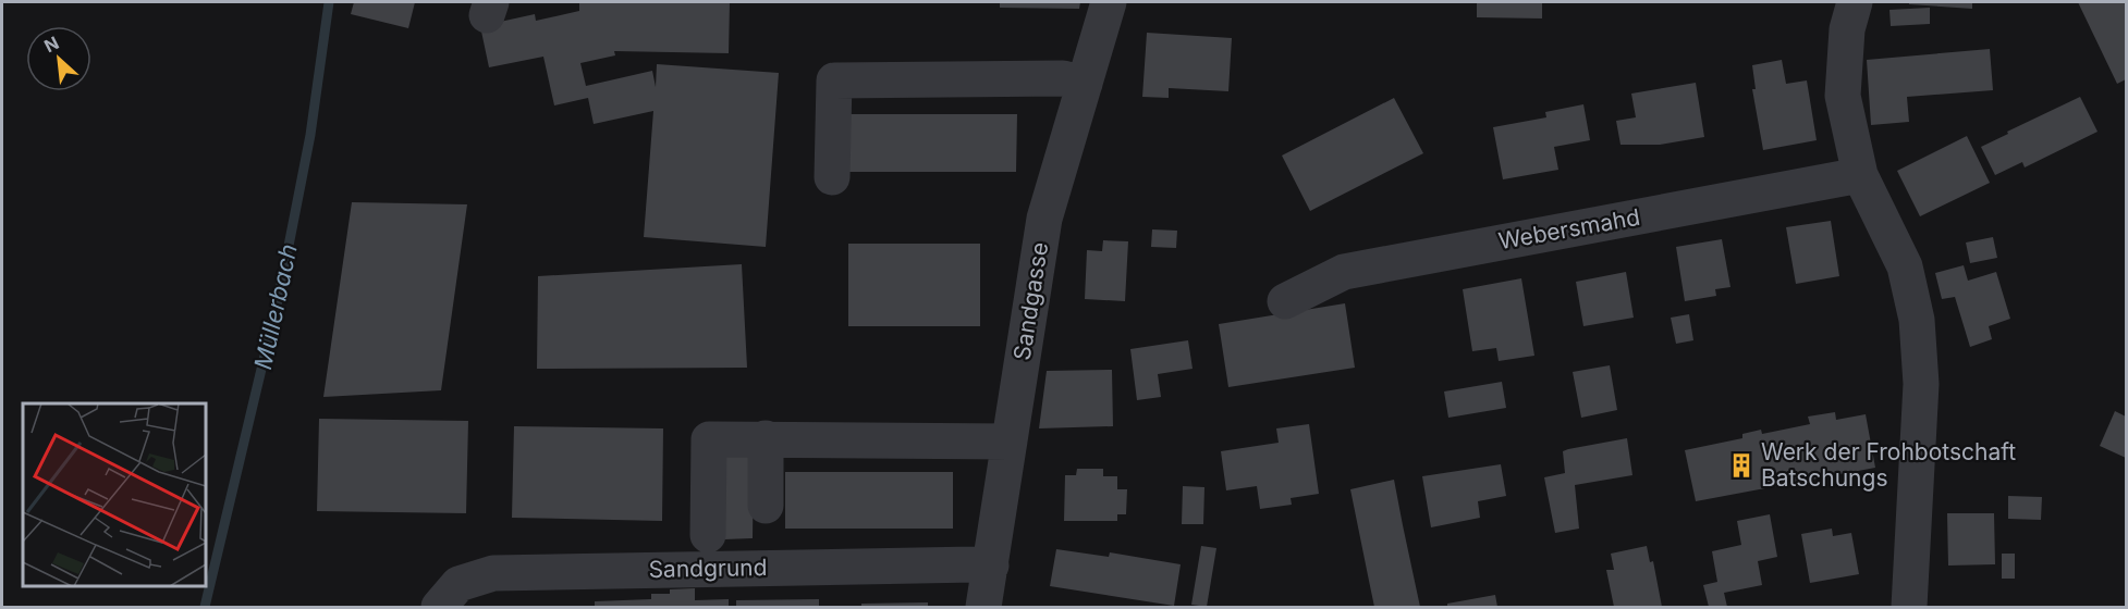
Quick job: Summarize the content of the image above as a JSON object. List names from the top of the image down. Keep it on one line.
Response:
{"streets":{"street":["Webersmahd","Sandgasse","Sandgrund"]},"crossings":[["Sandgasse","Sandgrund"]],"water":["Müllerbach"],"places":{"building":["Werk der Frohbotschaft Batschungs"]},"north":"top left"}
